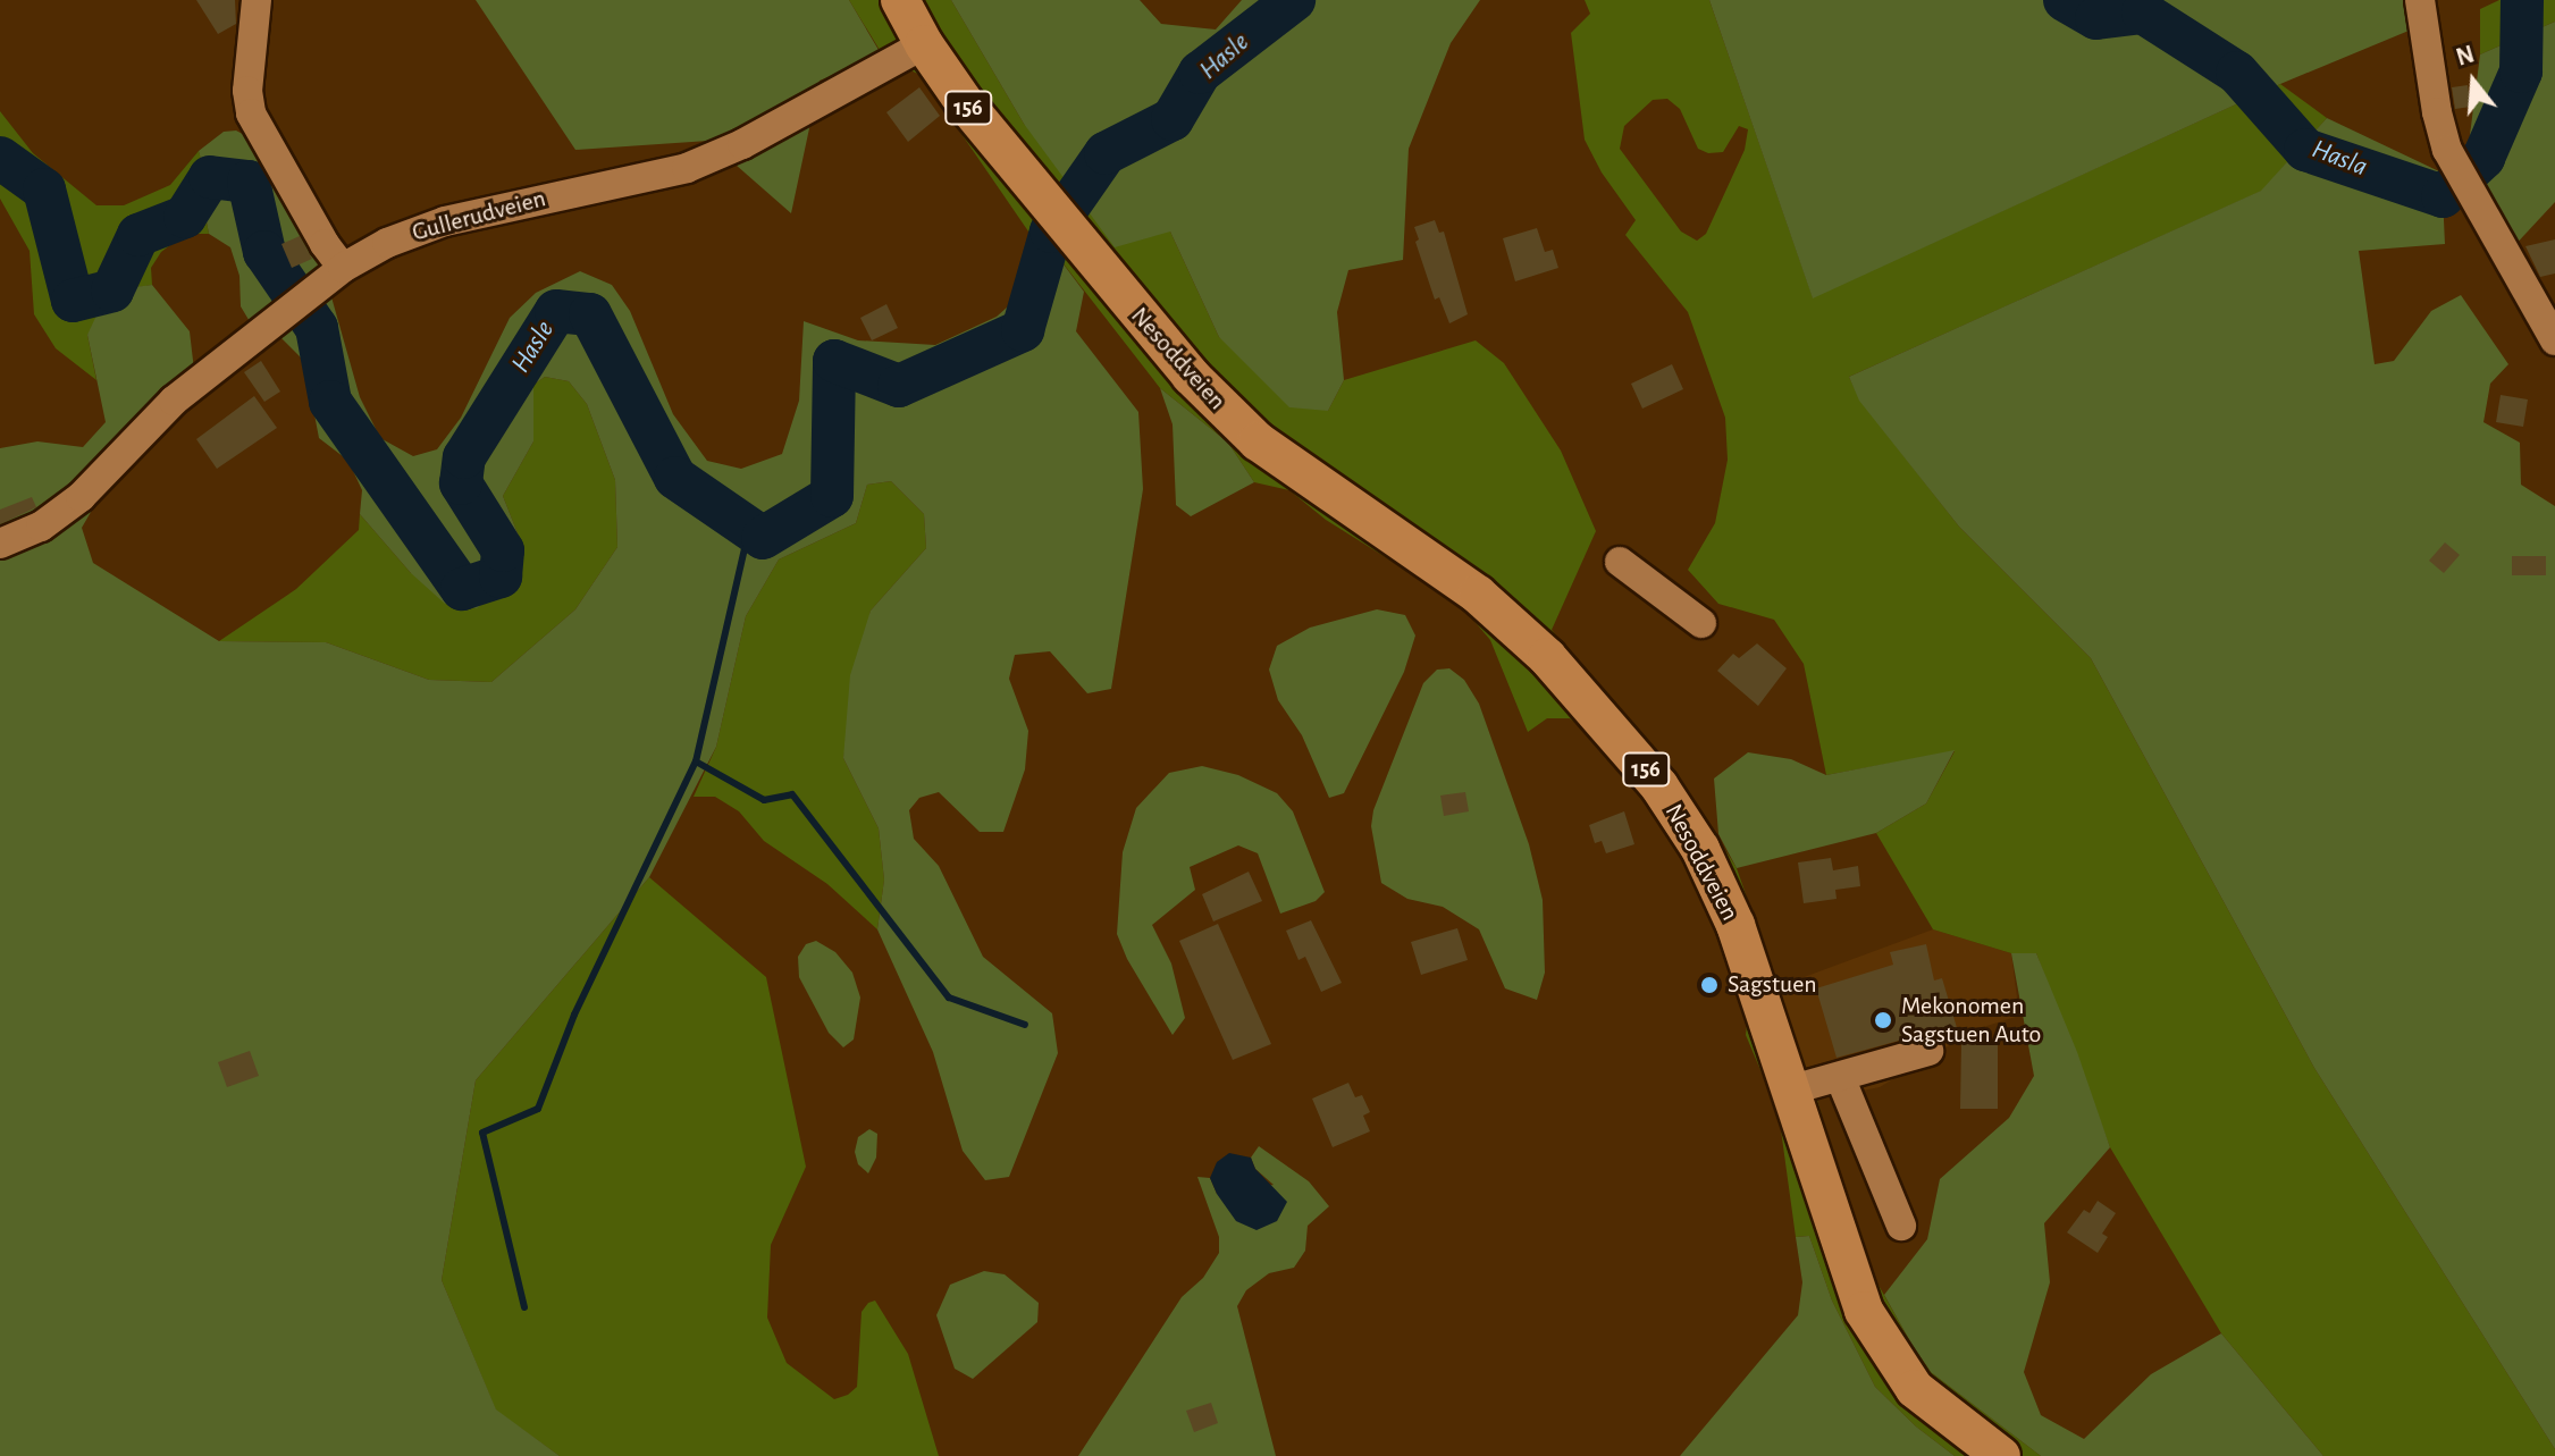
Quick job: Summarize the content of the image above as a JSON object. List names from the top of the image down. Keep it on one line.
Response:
{"streets":{"main road":["156","Nesoddveien"],"street":["Gullerudveien"]},"crossings":[["156","Gullerudveien"],["156","Nesoddveien"],["Gullerudveien","Nesoddveien"]],"water":["Hasle","Hasla"],"places":["Sagstuen","Mekonomen Sagstuen Auto"],"north":"top"}
